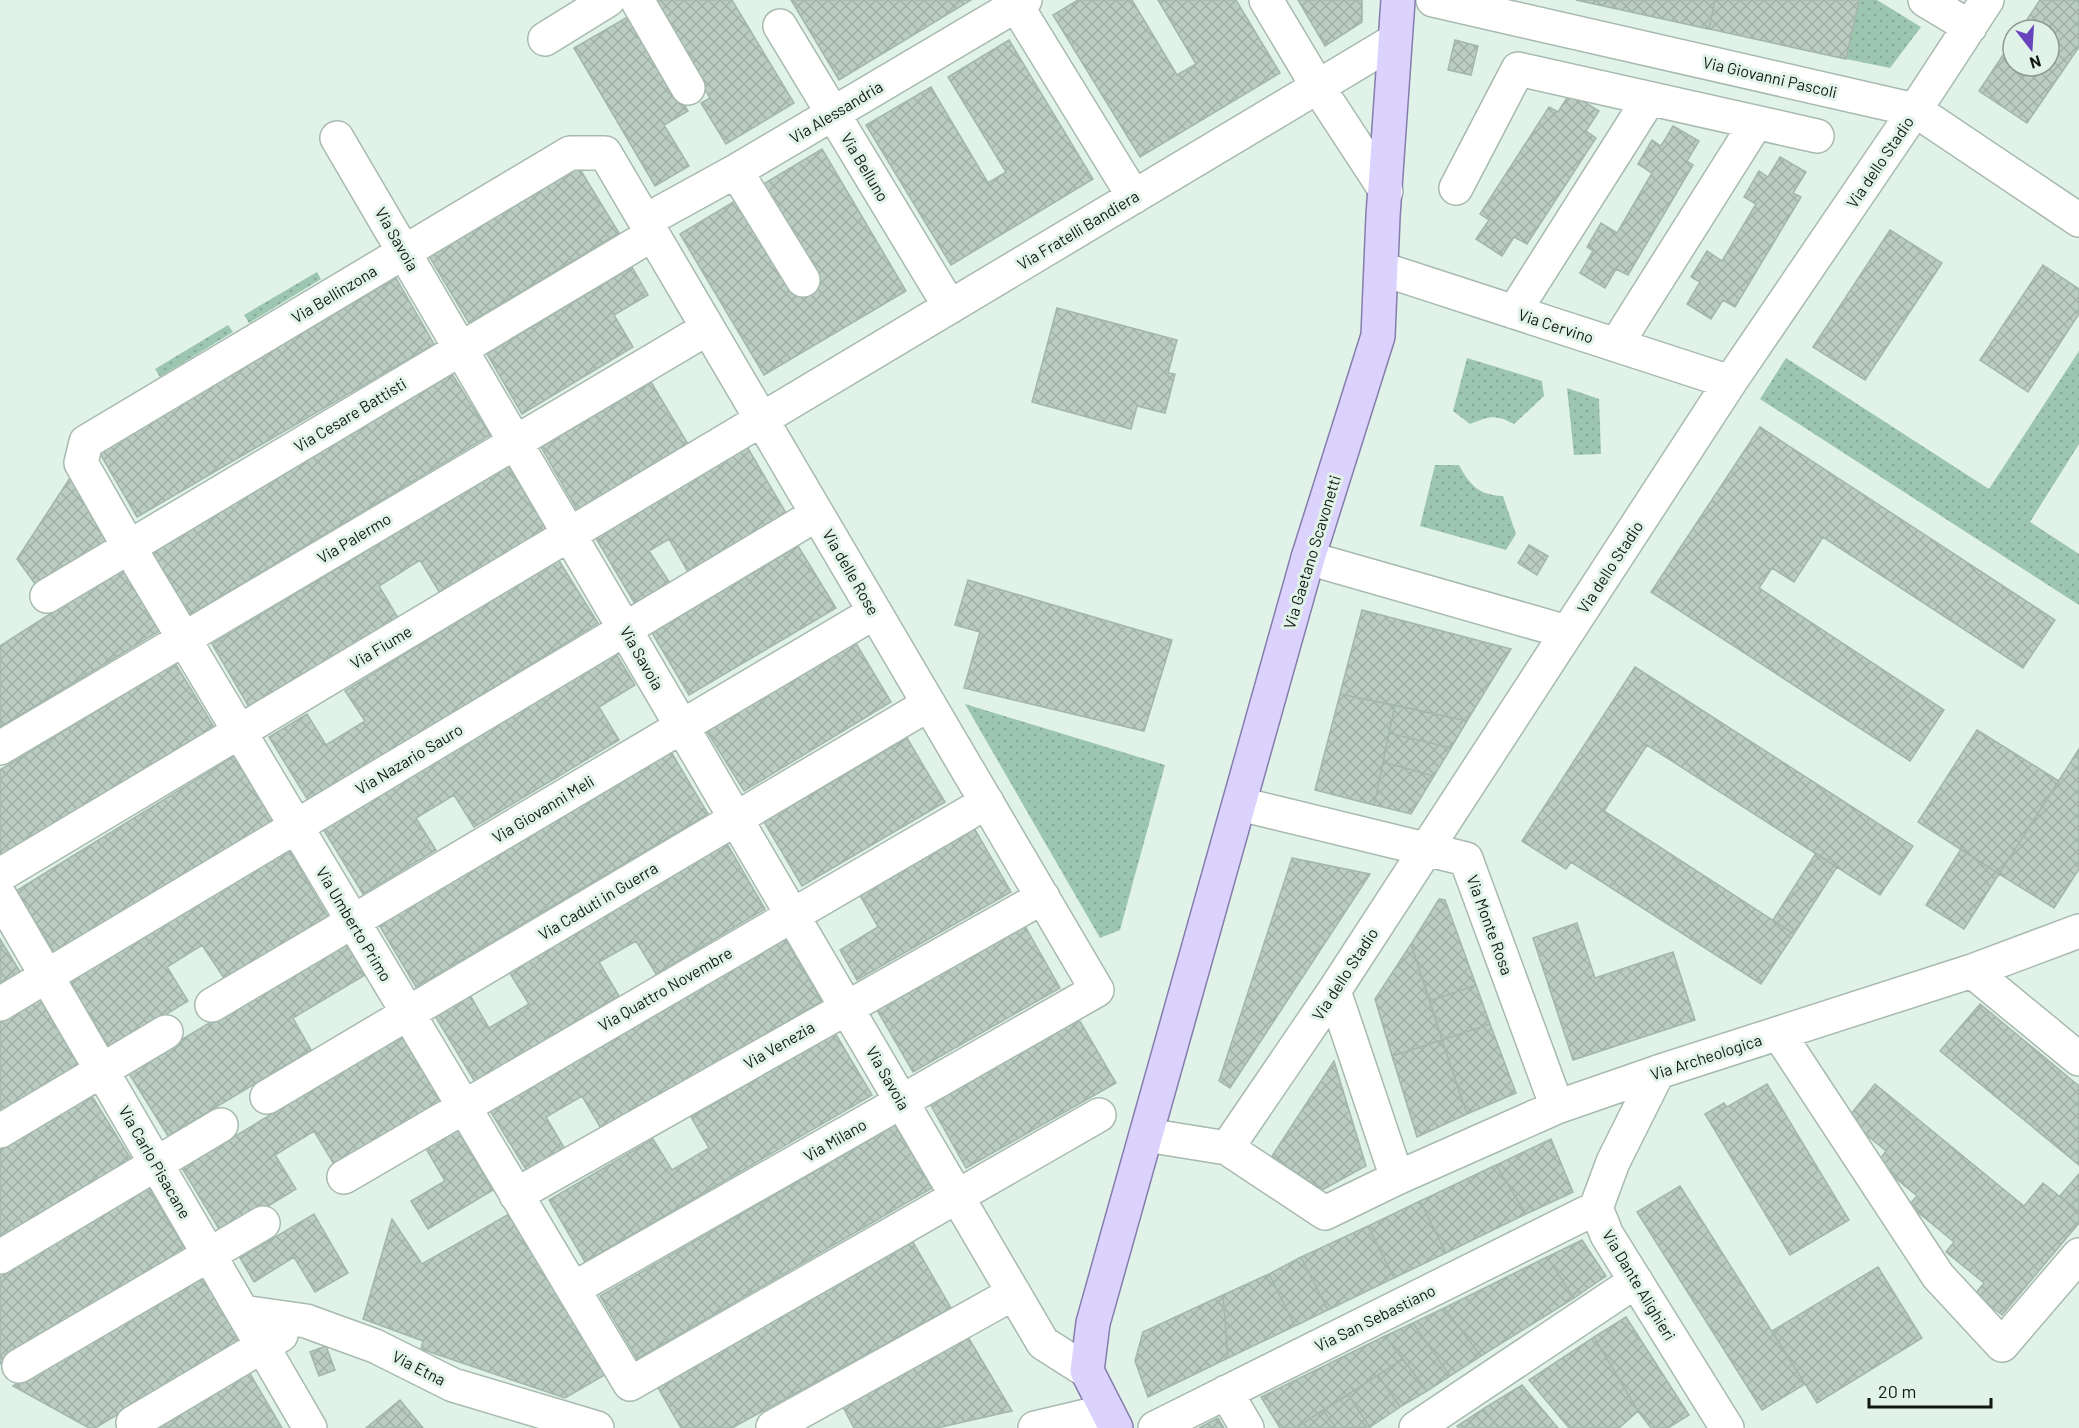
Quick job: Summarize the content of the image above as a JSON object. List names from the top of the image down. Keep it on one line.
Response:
{"streets":{"main road":["Via Gaetano Scavonetti"],"street":["Via Giovanni Pascoli","Via Alessandria","Via dello Stadio","Via Belluno","Via Fratelli Bandiera","Via Savoia","Via Bellinzona","Via Cervino","Via Cesare Battisti","Via Palermo","Via delle Rose","Via Fiume","Via Nazario Sauro","Via Giovanni Meli","Via Caduti in Guerra","Via Umberto Primo","Via Monte Rosa","Via Quattro Novembre","Via Venezia","Via Archeologica","Via Milano","Via Carlo Pisacane","Via Dante Alighieri","Via San Sebastiano","Via Etna"]},"crossings":[["Via Giovanni Pascoli","Via dello Stadio"],["Via Alessandria","Via Belluno"],["Via Alessandria","Via Cesare Battisti"],["Via Alessandria","Via delle Rose"],["Via dello Stadio","Via Cervino"],["Via dello Stadio","Via Monte Rosa"],["Via dello Stadio","Via Archeologica"],["Via Belluno","Via Fratelli Bandiera"],["Via Fratelli Bandiera","Via Gaetano Scavonetti"],["Via Fratelli Bandiera","Via delle Rose"],["Via Fratelli Bandiera","Via Fiume"],["Via Savoia","Via Bellinzona"],["Via Savoia","Via Cesare Battisti"],["Via Savoia","Via Palermo"],["Via Savoia","Via Gaetano Scavonetti"],["Via Savoia","Via Fiume"],["Via Savoia","Via Nazario Sauro"],["Via Savoia","Via Giovanni Meli"],["Via Savoia","Via Caduti in Guerra"],["Via Savoia","Via Umberto Primo"],["Via Savoia","Via Quattro Novembre"],["Via Savoia","Via Venezia"],["Via Savoia","Via Milano"],["Via Bellinzona","Via delle Rose"],["Via Bellinzona","Via Umberto Primo"],["Via Cervino","Via Gaetano Scavonetti"],["Via Cesare Battisti","Via delle Rose"],["Via Cesare Battisti","Via Umberto Primo"],["Via Palermo","Via delle Rose"],["Via Palermo","Via Umberto Primo"],["Via Gaetano Scavonetti","Via Monte Rosa"],["Via delle Rose","Via Fiume"],["Via delle Rose","Via Nazario Sauro"],["Via delle Rose","Via Giovanni Meli"],["Via delle Rose","Via Caduti in Guerra"],["Via delle Rose","Via Quattro Novembre"],["Via delle Rose","Via Venezia"],["Via delle Rose","Via Milano"],["Via Fiume","Via Umberto Primo"],["Via Nazario Sauro","Via Umberto Primo"],["Via Nazario Sauro","Via Carlo Pisacane"],["Via Giovanni Meli","Via Umberto Primo"],["Via Caduti in Guerra","Via Umberto Primo"],["Via Umberto Primo","Via Quattro Novembre"],["Via Umberto Primo","Via Venezia"],["Via Umberto Primo","Via Milano"],["Via Monte Rosa","Via Archeologica"],["Via Carlo Pisacane","Via Etna"],["Via Dante Alighieri","Via San Sebastiano"]],"scale_bar":"20 m","north":"bottom"}
